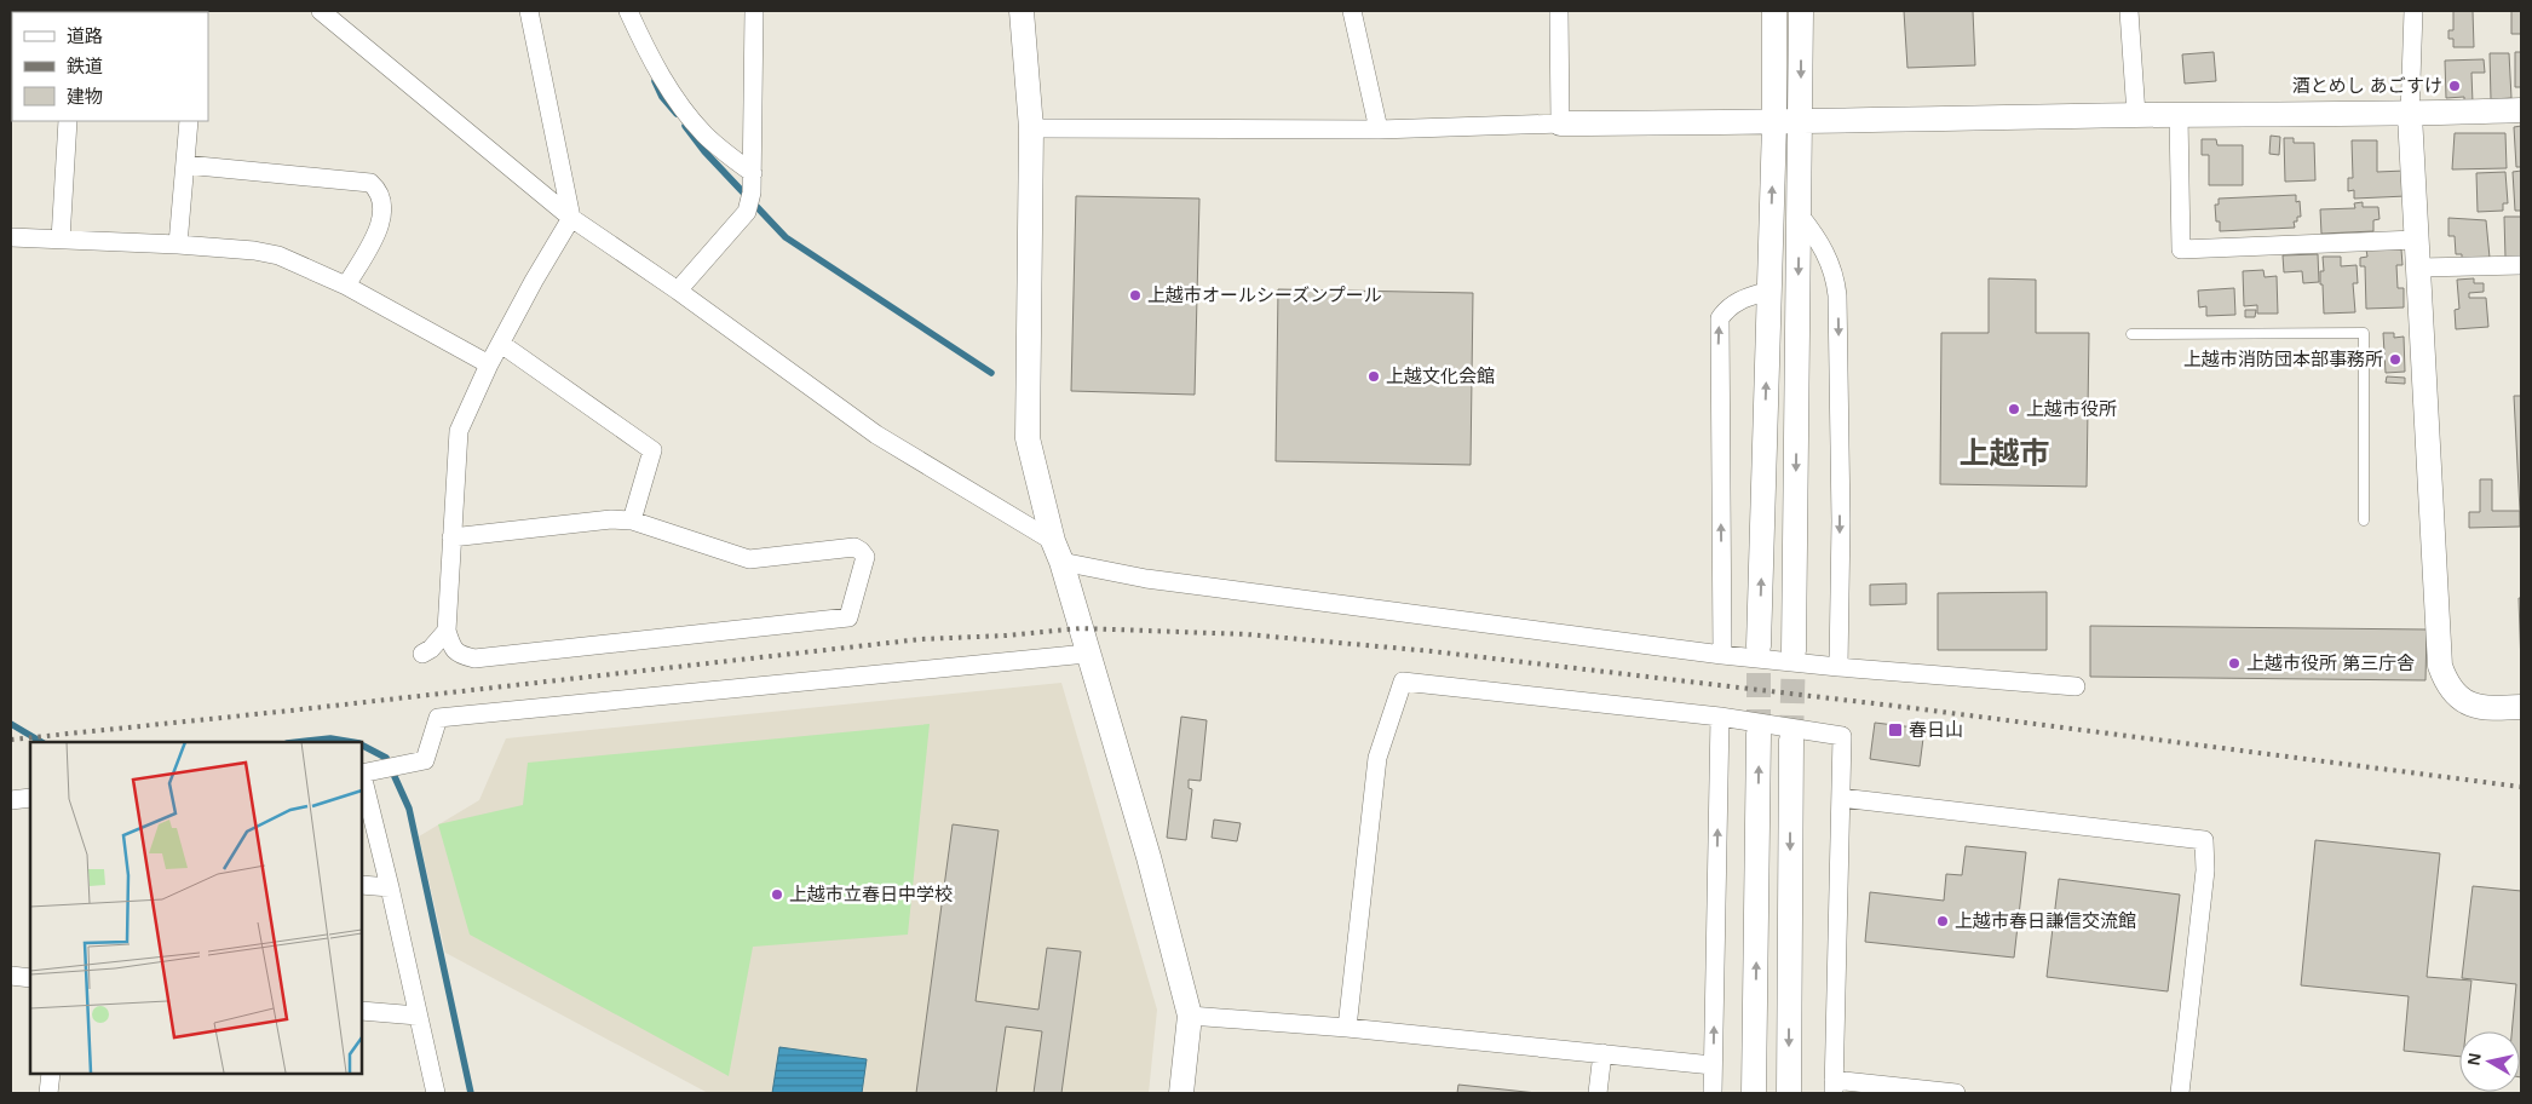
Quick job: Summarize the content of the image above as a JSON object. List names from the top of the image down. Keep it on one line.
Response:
{"districts":["上越市"],"places":{"other":["酒とめし あごすけ","上越市オールシーズンプール","上越市消防団本部事務所","上越文化会館","上越市役所","上越市役所 第三庁舎","上越市立春日中学校","上越市春日謙信交流館"],"transit":["春日山"]},"legend":["道路","鉄道","建物"],"north":"left"}
